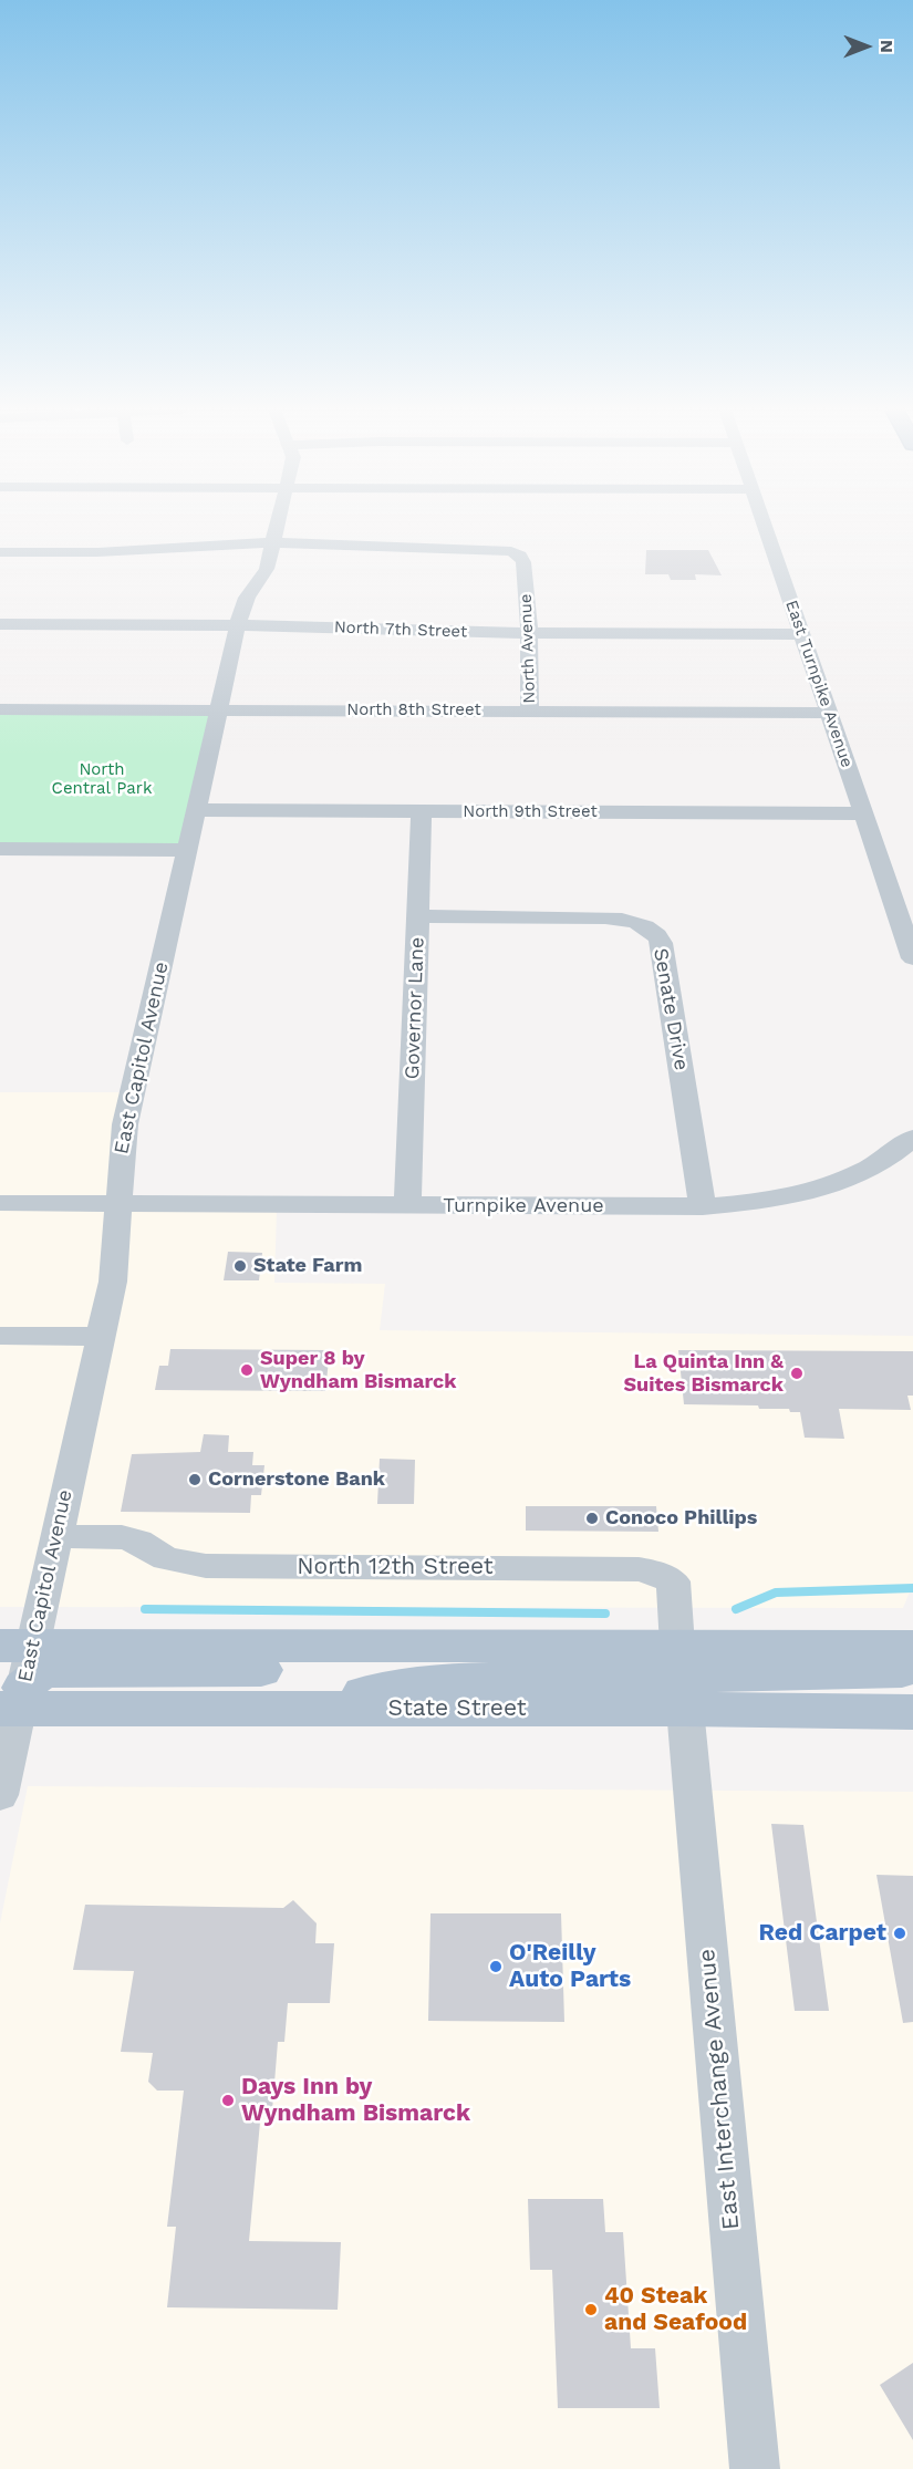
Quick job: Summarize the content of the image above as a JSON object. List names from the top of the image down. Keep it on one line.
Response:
{"streets":{"main road":["State Street"],"street":["North 7th Street","North Avenue","East Turnpike Avenue","North 8th Street","North 9th Street","Governor Lane","Senate Drive","East Capitol Avenue","Turnpike Avenue","North 12th Street","East Interchange Avenue"]},"crossings":[["North 7th Street","North Avenue"],["North 7th Street","East Turnpike Avenue"],["North 7th Street","East Capitol Avenue"],["North Avenue","North 8th Street"],["North Avenue","East Capitol Avenue"],["East Turnpike Avenue","North 8th Street"],["East Turnpike Avenue","North 9th Street"],["North 8th Street","East Capitol Avenue"],["North 9th Street","Governor Lane"],["North 9th Street","East Capitol Avenue"],["Governor Lane","Senate Drive"],["Governor Lane","Turnpike Avenue"],["Senate Drive","Turnpike Avenue"],["East Capitol Avenue","Turnpike Avenue"],["East Capitol Avenue","North 12th Street"],["East Capitol Avenue","State Street"],["State Street","East Interchange Avenue"]],"parks":["North Central Park"],"places":["State Farm","Super 8 by Wyndham Bismarck","La Quinta Inn & Suites Bismarck","Cornerstone Bank","Conoco Phillips","Red Carpet","O'Reilly Auto Parts","Days Inn by Wyndham Bismarck","40 Steak and Seafood"],"north":"right"}
